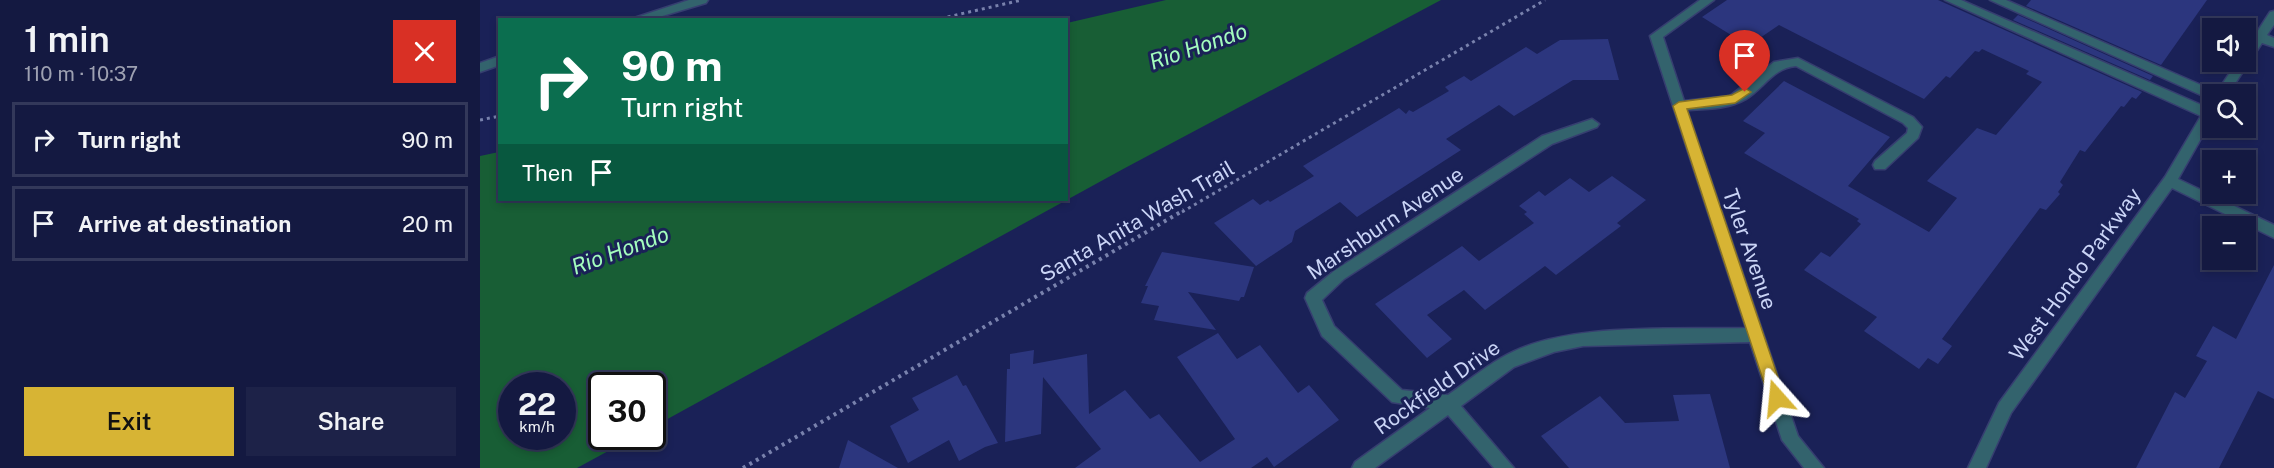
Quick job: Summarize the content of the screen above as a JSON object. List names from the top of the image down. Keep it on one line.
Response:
{"streets":{"street":["Marshburn Avenue","Tyler Avenue","West Hondo Parkway","Rockfield Drive"],"path":["Santa Anita Wash Trail"]},"crossings":[["Marshburn Avenue","Rockfield Drive"],["Tyler Avenue","Rockfield Drive"]],"water":["Rio Hondo"],"page":{"heading":["1 min","110 m · 10:37"],"map_buttons":["+","−"],"turn":["90 m","Turn right"],"list":[{"name":"Turn right","value":"90 m"},{"name":"Arrive at destination","value":"20 m"}],"then":"Then","speed":"22 km/h","limit":"30","buttons":["Exit","Share"]}}
